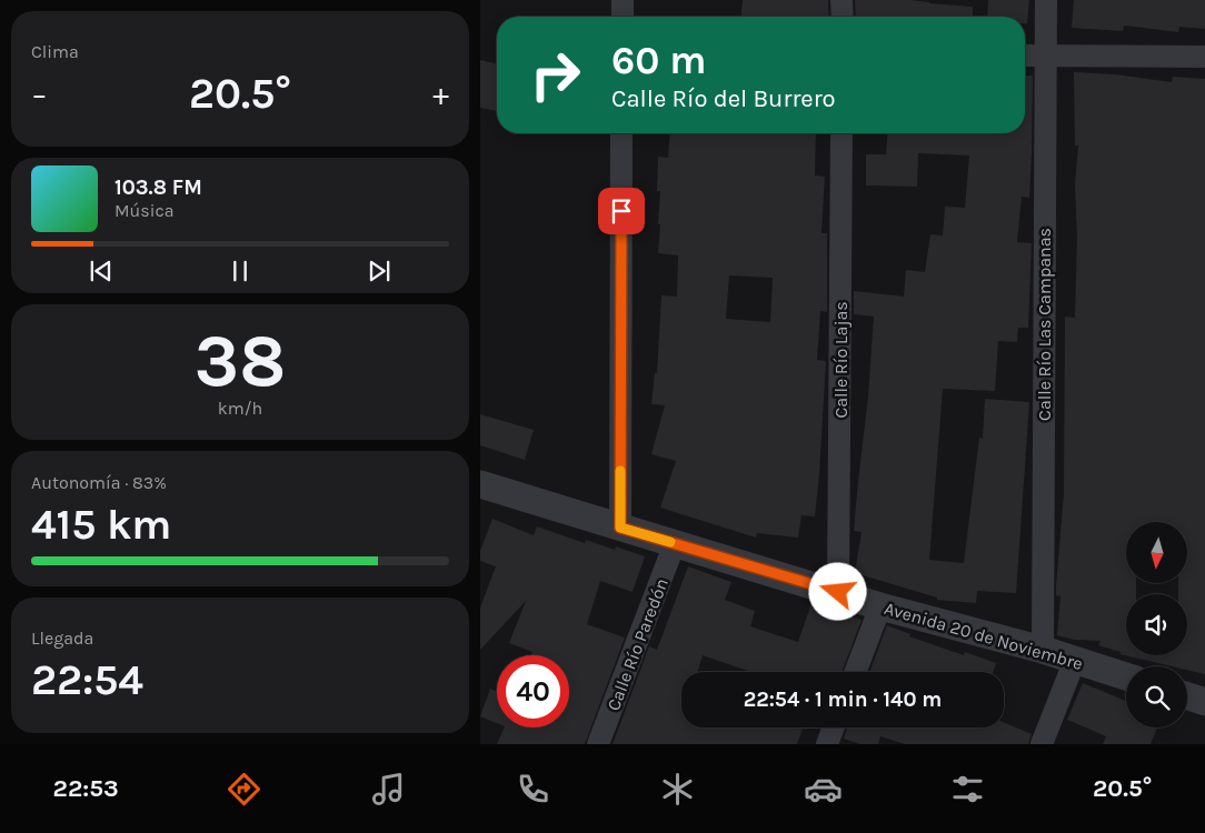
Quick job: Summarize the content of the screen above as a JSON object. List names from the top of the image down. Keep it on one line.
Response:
{"streets":{"street":["Calle Río Las Campanas","Calle Río Lajas","Avenida 20 de Noviembre","Calle Río Paredón"]},"crossings":[["Calle Río Las Campanas","Avenida 20 de Noviembre"],["Calle Río Lajas","Avenida 20 de Noviembre"],["Avenida 20 de Noviembre","Calle Río Paredón"]],"north":"bottom","page":{"tile":["Clima",["38","km/h"],["Autonomía · 83%","415 km"],["Llegada","22:54"]],"turn":["60 m","Calle Río del Burrero"],"heat":["−","20.5°","+"],"song":["103.8 FM","Música"],"limit":"40","trip":"22:54 · 1 min · 140 m","tabs":["22:53","20.5°"]}}
